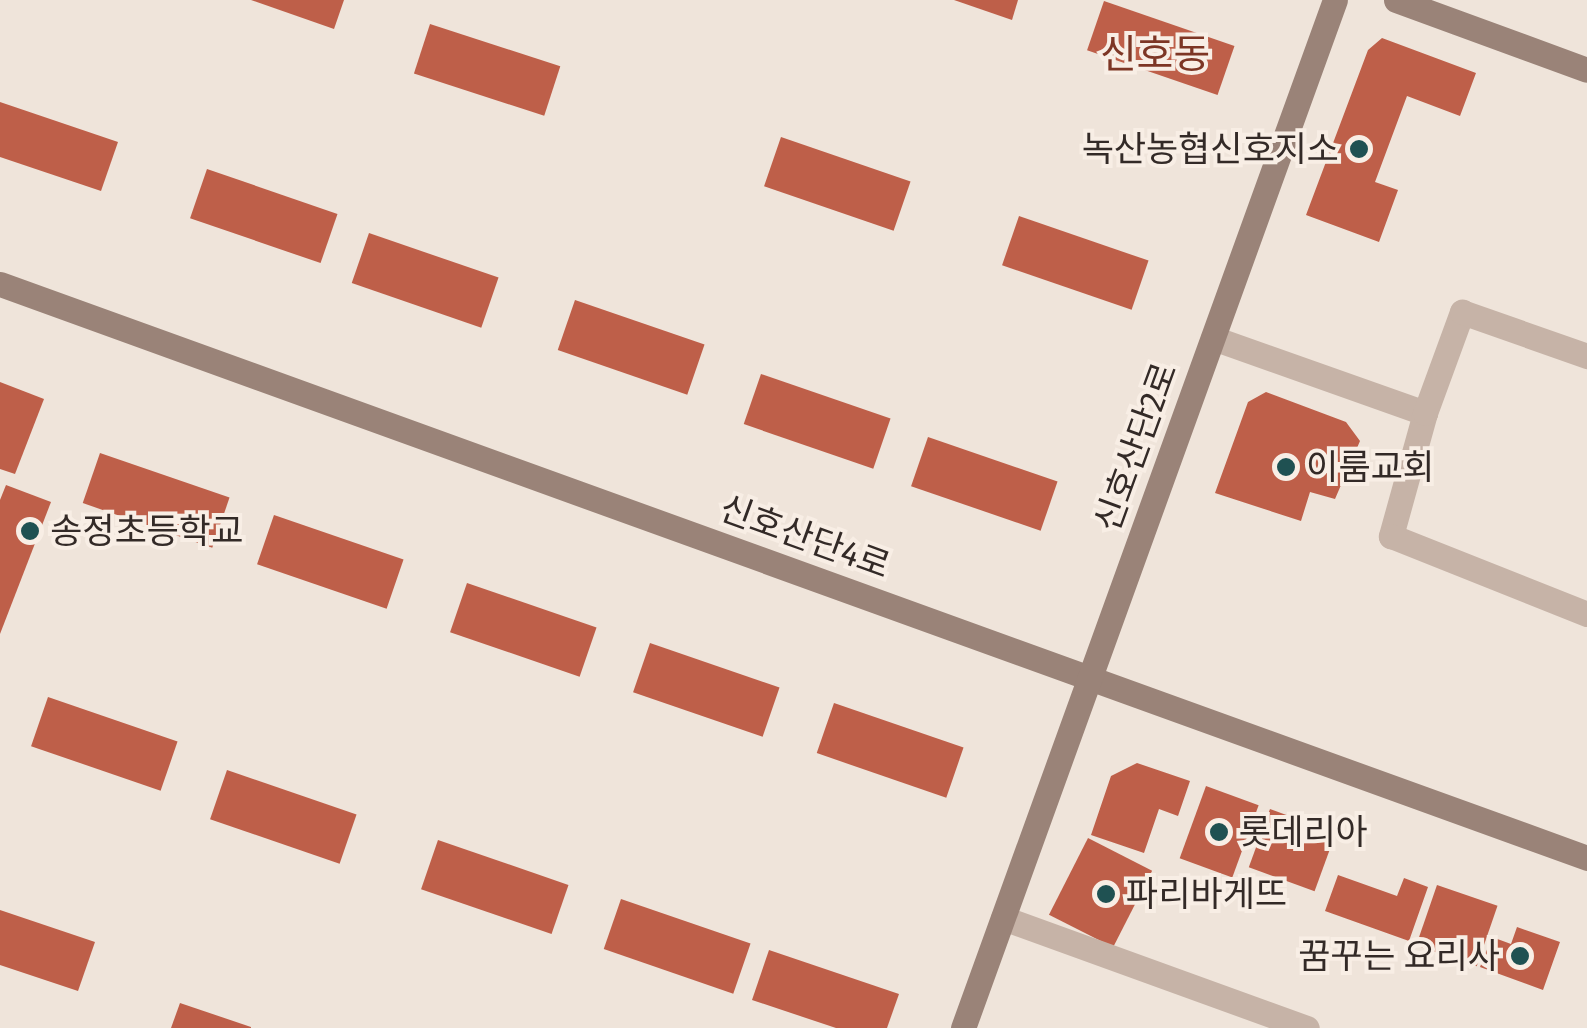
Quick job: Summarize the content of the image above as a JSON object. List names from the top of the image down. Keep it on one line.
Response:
{"streets":{"main road":["신호산단2로","신호산단4로"]},"crossings":[["신호산단2로","신호산단4로"]],"districts":["신호동"],"places":["녹산농협신호지소","이룸교회","송정초등학교","롯데리아","파리바게뜨","꿈꾸는 요리사"]}
